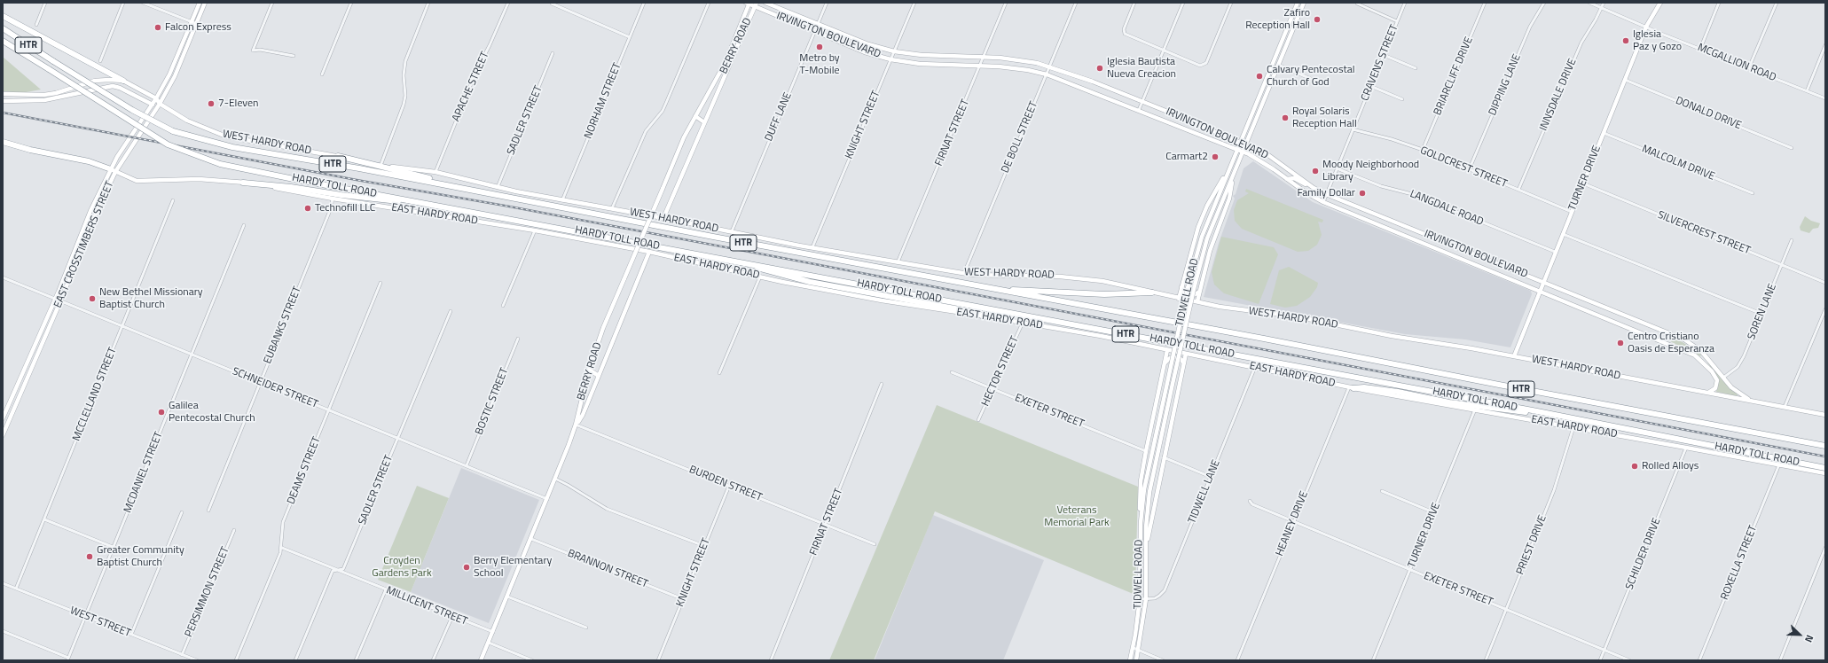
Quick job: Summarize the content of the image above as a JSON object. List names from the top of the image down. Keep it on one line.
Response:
{"streets":{"highway":["HTR","HARDY TOLL ROAD"],"main road":["IRVINGTON BOULEVARD","BERRY ROAD","WEST HARDY ROAD","TURNER DRIVE","EAST HARDY ROAD","EAST CROSSTIMBERS STREET","TIDWELL ROAD"],"street":["CRAVENS STREET","MCGALLION ROAD","BRIARCLIFF DRIVE","DIPPING LANE","APACHE STREET","INNSDALE DRIVE","NORHAM STREET","DONALD DRIVE","DUFF LANE","SADLER STREET","KNIGHT STREET","FIRNAT STREET","DE BOLL STREET","MALCOLM DRIVE","GOLDCREST STREET","LANGDALE ROAD","SILVERCREST STREET","SOREN LANE","EUBANKS STREET","HECTOR STREET","SCHNEIDER STREET","MCCLELLAND STREET","BOSTIC STREET","EXETER STREET","DEAMS STREET","MCDANIEL STREET","BURDEN STREET","TIDWELL LANE","HEANEY DRIVE","PRIEST DRIVE","SCHILDER DRIVE","ROXELLA STREET","BRANNON STREET","PERSIMMON STREET","MILLICENT STREET","WEST STREET"]},"crossings":[["IRVINGTON BOULEVARD","BERRY ROAD"],["IRVINGTON BOULEVARD","CRAVENS STREET"],["IRVINGTON BOULEVARD","DUFF LANE"],["IRVINGTON BOULEVARD","KNIGHT STREET"],["IRVINGTON BOULEVARD","FIRNAT STREET"],["IRVINGTON BOULEVARD","DE BOLL STREET"],["IRVINGTON BOULEVARD","WEST HARDY ROAD"],["IRVINGTON BOULEVARD","TURNER DRIVE"],["IRVINGTON BOULEVARD","TIDWELL ROAD"],["IRVINGTON BOULEVARD","SOREN LANE"],["BERRY ROAD","SCHNEIDER STREET"],["BERRY ROAD","BURDEN STREET"],["BERRY ROAD","BRANNON STREET"],["BERRY ROAD","MILLICENT STREET"],["CRAVENS STREET","GOLDCREST STREET"],["CRAVENS STREET","LANGDALE ROAD"],["MCGALLION ROAD","INNSDALE DRIVE"],["MCGALLION ROAD","TURNER DRIVE"],["BRIARCLIFF DRIVE","GOLDCREST STREET"],["DIPPING LANE","GOLDCREST STREET"],["APACHE STREET","WEST HARDY ROAD"],["INNSDALE DRIVE","GOLDCREST STREET"],["NORHAM STREET","WEST HARDY ROAD"],["DONALD DRIVE","TURNER DRIVE"],["DUFF LANE","WEST HARDY ROAD"],["SADLER STREET","WEST HARDY ROAD"],["SADLER STREET","SCHNEIDER STREET"],["SADLER STREET","MILLICENT STREET"],["KNIGHT STREET","WEST HARDY ROAD"],["KNIGHT STREET","BURDEN STREET"],["KNIGHT STREET","BRANNON STREET"],["FIRNAT STREET","WEST HARDY ROAD"],["FIRNAT STREET","BURDEN STREET"],["DE BOLL STREET","WEST HARDY ROAD"],["WEST HARDY ROAD","TURNER DRIVE"],["WEST HARDY ROAD","EAST CROSSTIMBERS STREET"],["MALCOLM DRIVE","TURNER DRIVE"],["GOLDCREST STREET","TURNER DRIVE"],["TURNER DRIVE","LANGDALE ROAD"],["TURNER DRIVE","EAST HARDY ROAD"],["TURNER DRIVE","SILVERCREST STREET"],["TURNER DRIVE","EXETER STREET"],["EAST HARDY ROAD","EAST CROSSTIMBERS STREET"],["EAST HARDY ROAD","EUBANKS STREET"],["EAST HARDY ROAD","HECTOR STREET"],["EAST HARDY ROAD","TIDWELL LANE"],["EAST HARDY ROAD","HEANEY DRIVE"],["EAST HARDY ROAD","PRIEST DRIVE"],["EAST HARDY ROAD","SCHILDER DRIVE"],["EAST HARDY ROAD","ROXELLA STREET"],["SILVERCREST STREET","SOREN LANE"],["EAST CROSSTIMBERS STREET","SCHNEIDER STREET"],["TIDWELL ROAD","TIDWELL LANE"],["EUBANKS STREET","SCHNEIDER STREET"],["HECTOR STREET","EXETER STREET"],["SCHNEIDER STREET","MCCLELLAND STREET"],["SCHNEIDER STREET","BOSTIC STREET"],["SCHNEIDER STREET","DEAMS STREET"],["SCHNEIDER STREET","MCDANIEL STREET"],["MCCLELLAND STREET","WEST STREET"],["EXETER STREET","HEANEY DRIVE"],["EXETER STREET","PRIEST DRIVE"],["EXETER STREET","SCHILDER DRIVE"],["DEAMS STREET","MILLICENT STREET"],["MCDANIEL STREET","WEST STREET"],["PERSIMMON STREET","WEST STREET"]],"parks":["Veterans Memorial Park","Croyden Gardens Park"],"places":["Zafiro Reception Hall","Falcon Express","Iglesia Paz y Gozo","Metro by T-Mobile","Iglesia Bautista Nueva Creacion","Calvary Pentecostal Church of God","7-Eleven","Royal Solaris Reception Hall","Carmart2","Moody Neighborhood Library","Family Dollar","Technofill LLC","New Bethel Missionary Baptist Church","Centro Cristiano Oasis de Esperanza","Galilea Pentecostal Church","Rolled Alloys","Greater Community Baptist Church","Berry Elementary School"],"north":"bottom right"}
